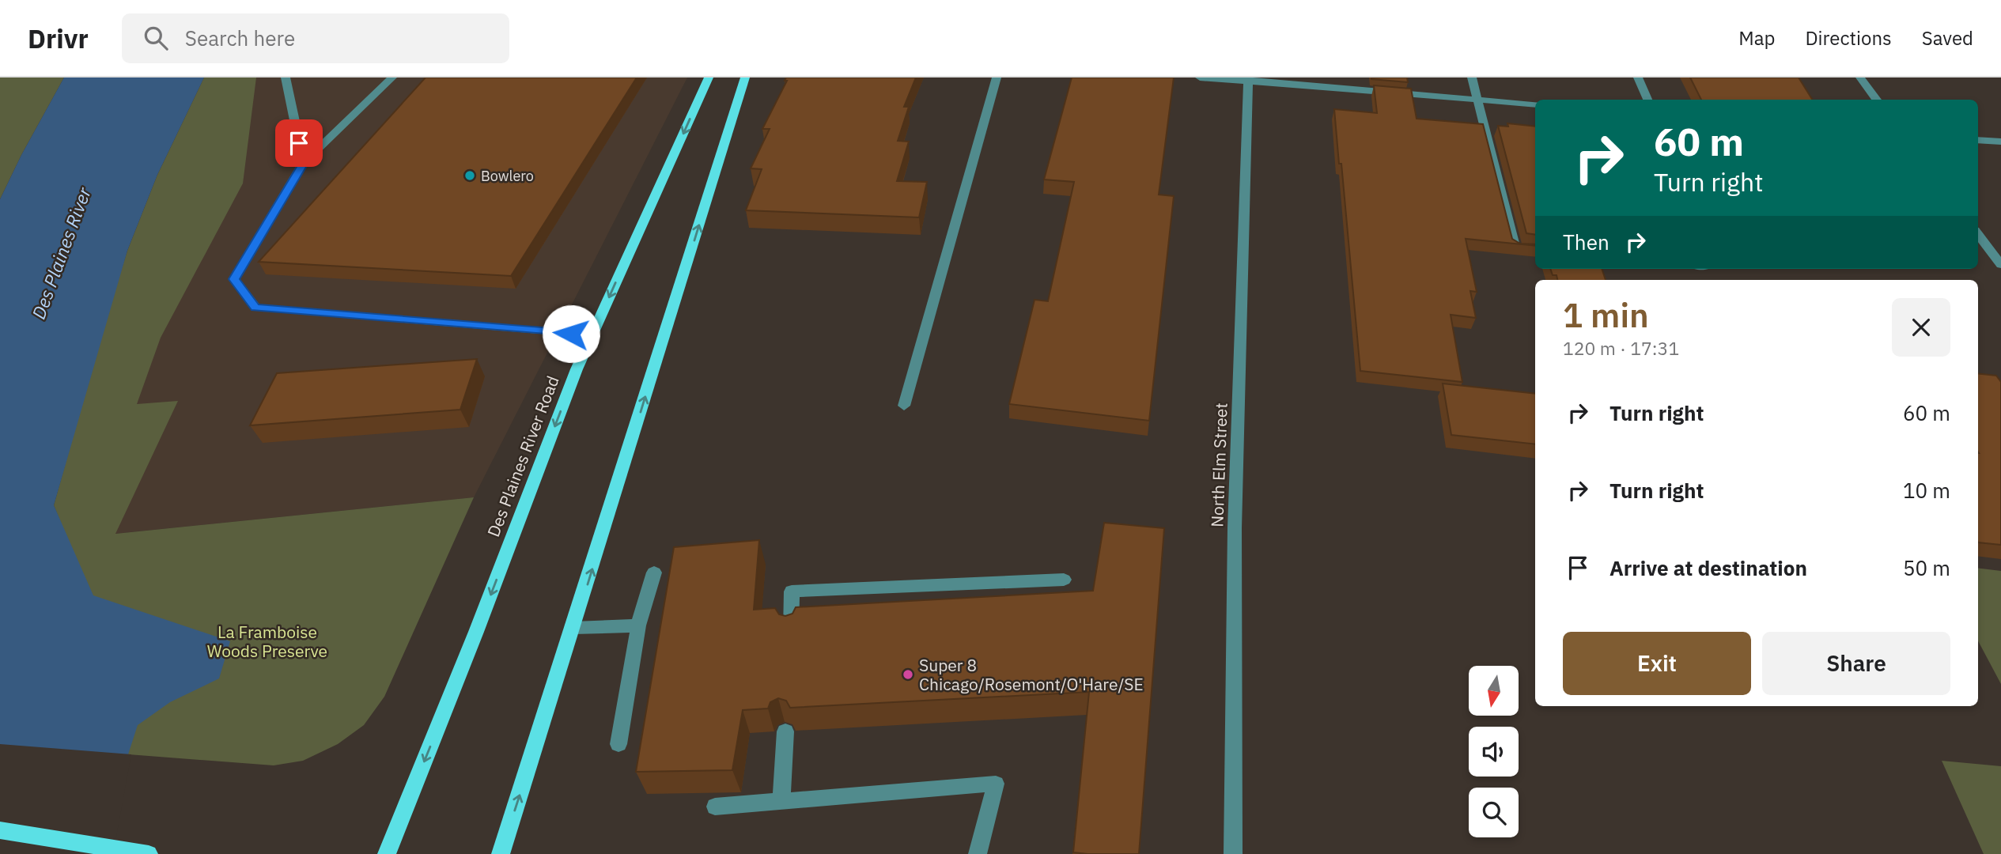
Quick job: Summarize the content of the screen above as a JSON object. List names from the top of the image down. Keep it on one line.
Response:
{"streets":{"main road":["Des Plaines River Road"],"street":["North Elm Street"]},"water":["Des Plaines River"],"parks":["La Framboise Woods Preserve"],"places":["Bowlero","Super 8 Chicago/Rosemont/O'Hare/SE"],"north":"bottom","page":{"header":"Drivr","search":"Search here","nav":["Map","Directions","Saved"],"turn":["60 m","Turn right"],"then":"Then","heading":["1 min","120 m · 17:31"],"list":[{"name":"Turn right","value":"60 m"},{"name":"Turn right","value":"10 m"},{"name":"Arrive at destination","value":"50 m"}],"buttons":["Exit","Share"]}}
